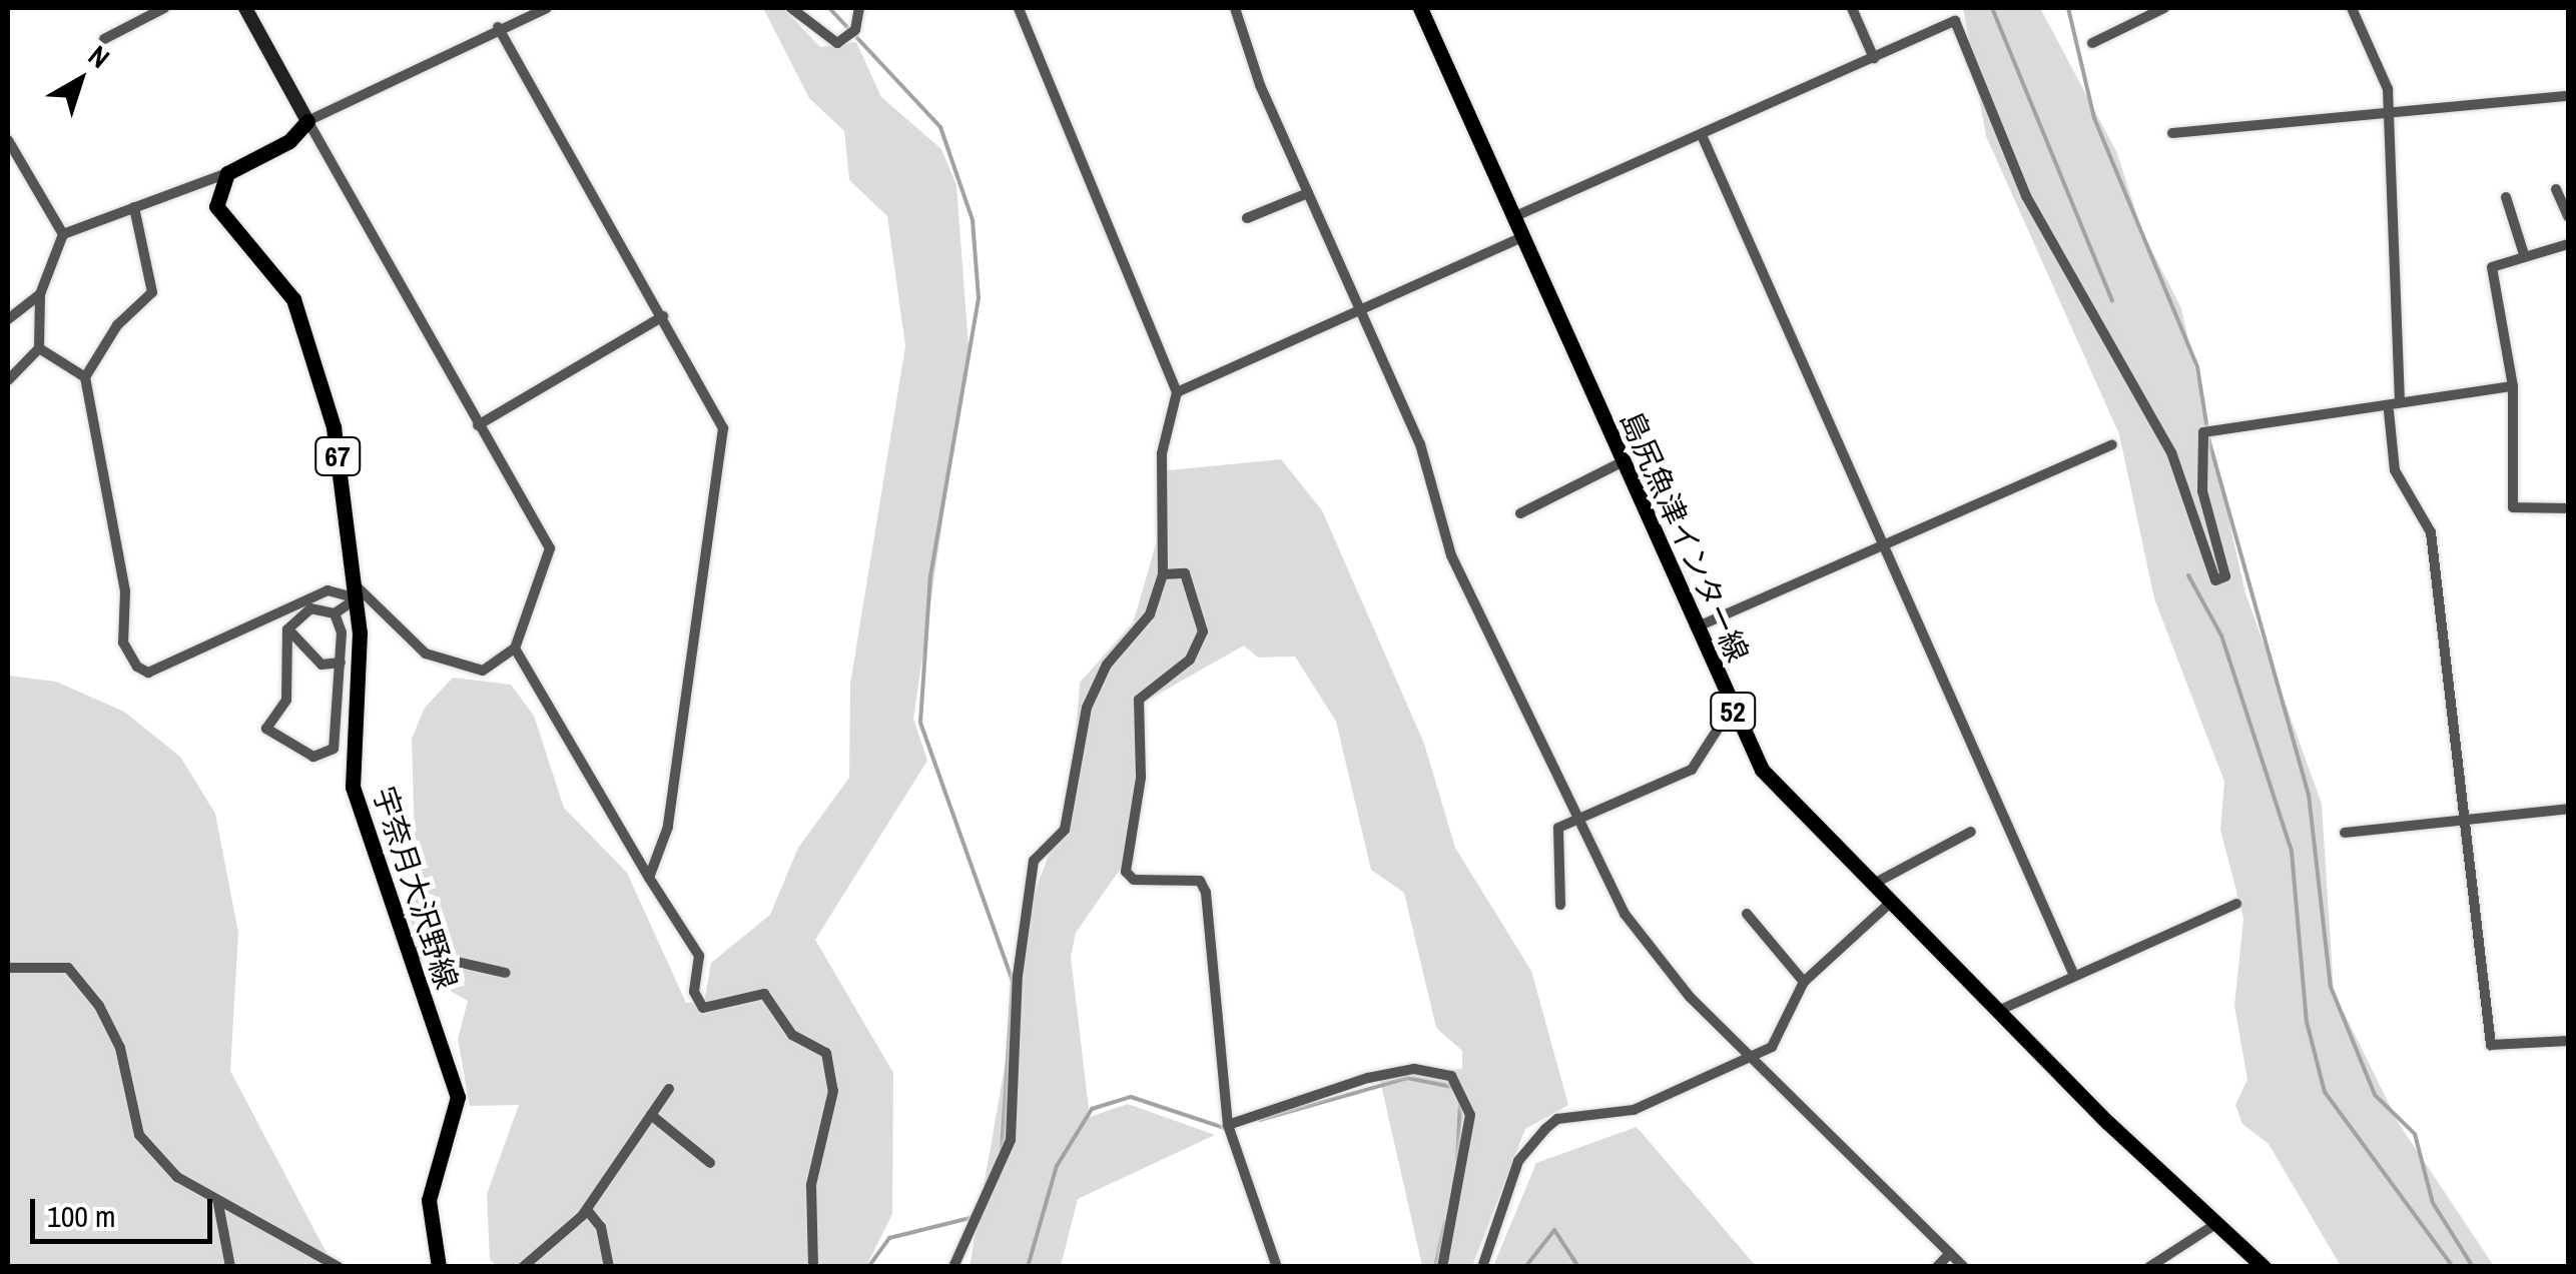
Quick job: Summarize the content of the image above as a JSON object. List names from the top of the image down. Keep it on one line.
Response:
{"streets":{"main road":["67","島尻魚津インター線","52","宇奈月大沢野線"]},"scale_bar":"100 m","north":"top right"}
